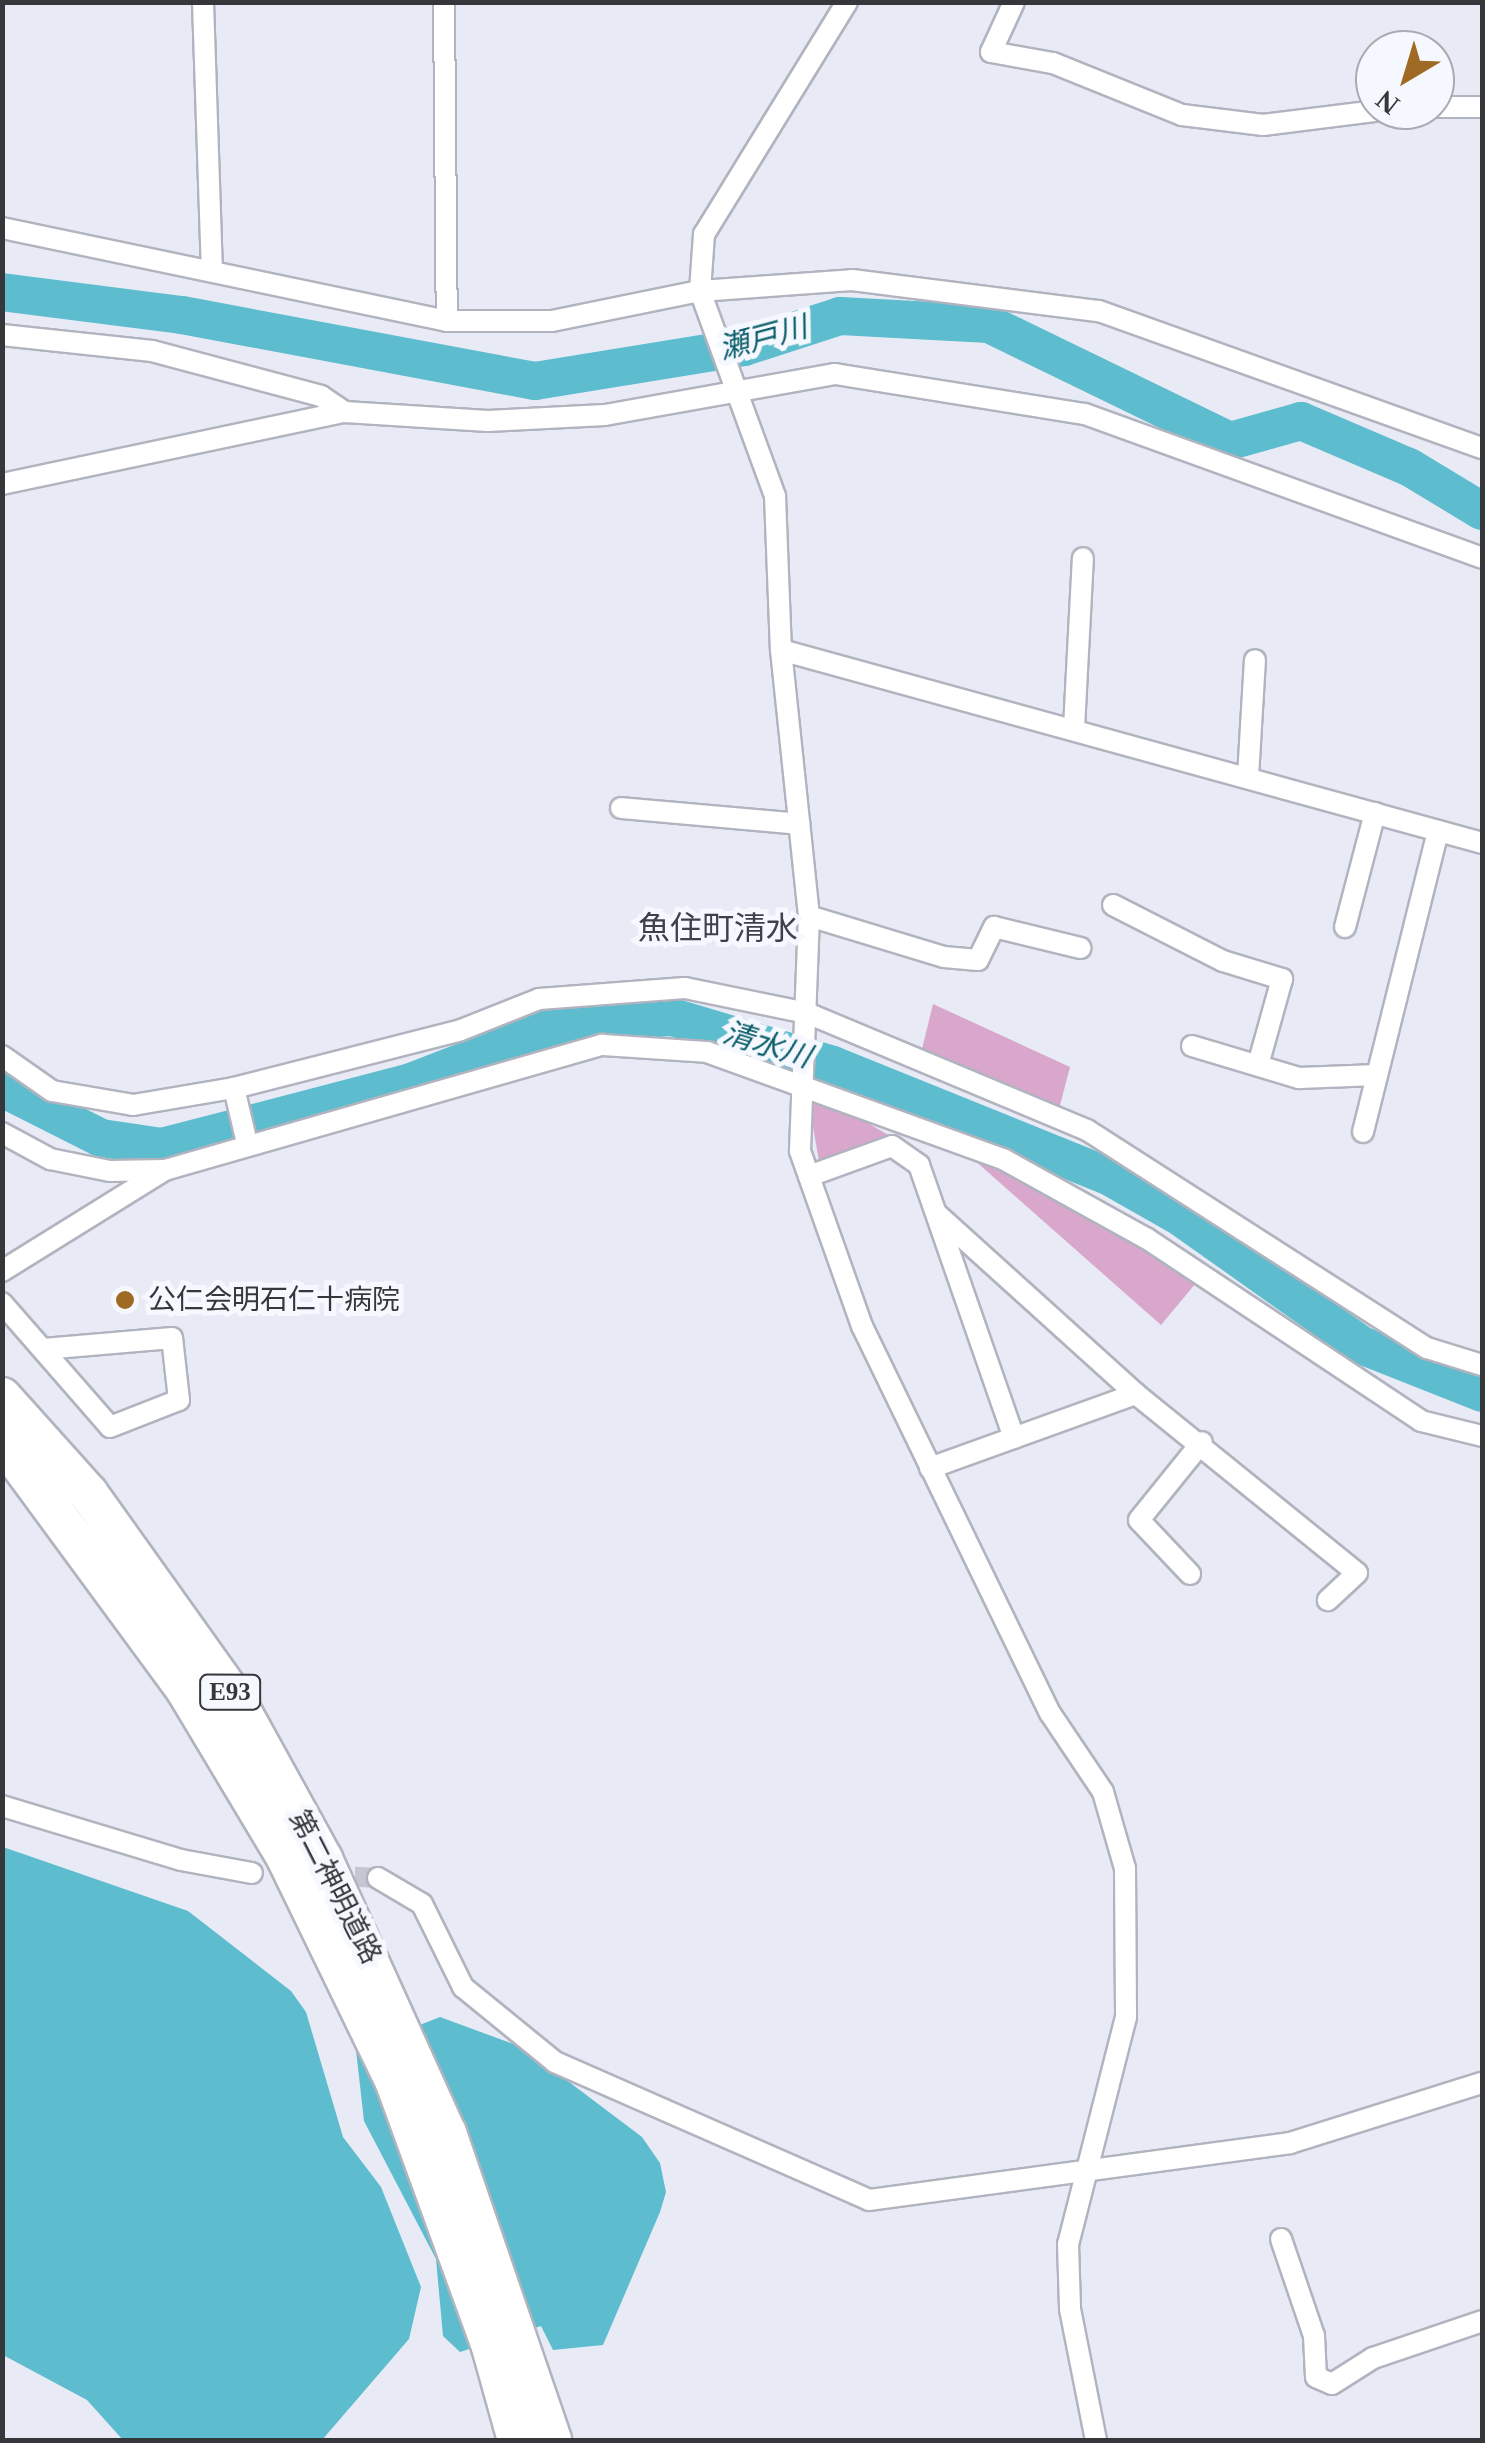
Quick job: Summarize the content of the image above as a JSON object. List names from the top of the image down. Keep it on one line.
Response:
{"streets":{"highway":["E93","第二神明道路"]},"districts":["魚住町清水"],"water":["瀬戸川","清水川"],"places":["公仁会明石仁十病院"],"north":"bottom left"}
